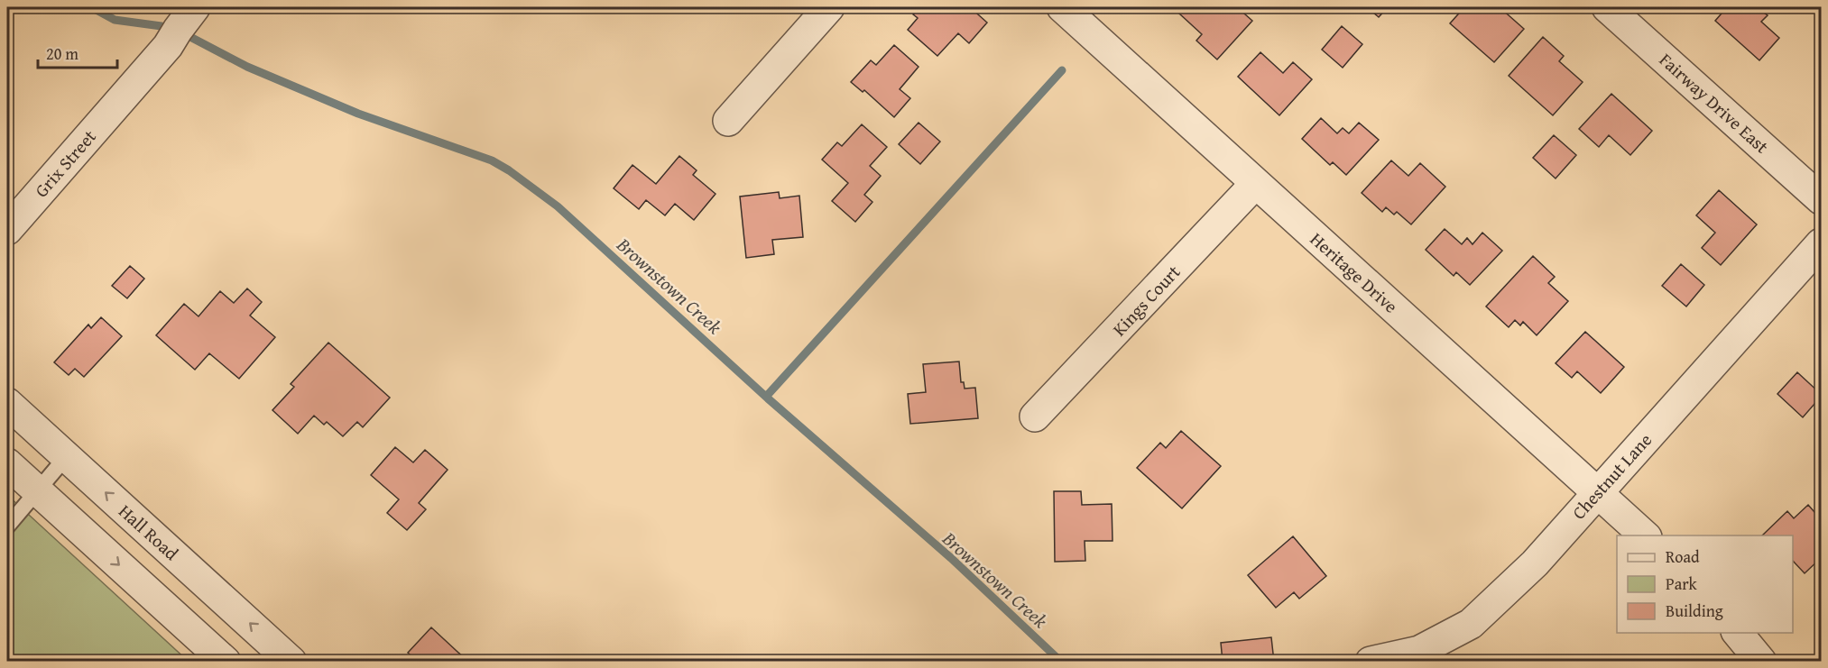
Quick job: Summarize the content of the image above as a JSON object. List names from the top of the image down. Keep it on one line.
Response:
{"streets":{"street":["Fairway Drive East","Grix Street","Heritage Drive","Kings Court","Chestnut Lane","Hall Road"]},"crossings":[["Heritage Drive","Kings Court"],["Heritage Drive","Chestnut Lane"]],"water":["Brownstown Creek"],"legend":["Road","Park","Building"],"scale_bar":"20 m"}
